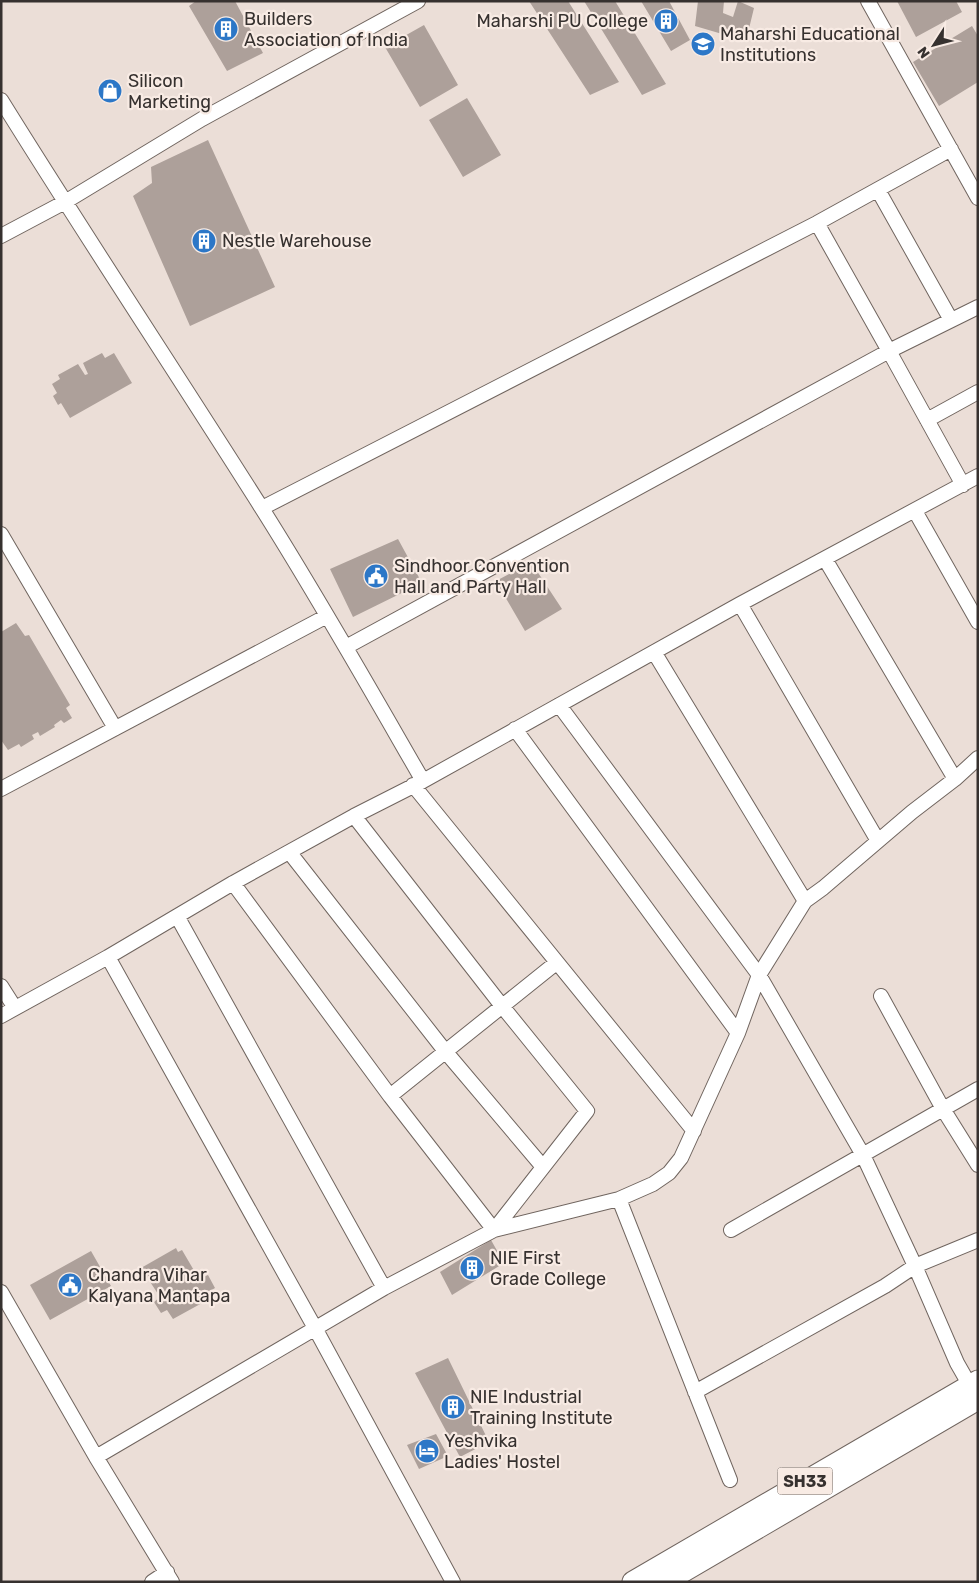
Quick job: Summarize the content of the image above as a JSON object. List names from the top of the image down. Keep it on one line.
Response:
{"streets":{"main road":["SH33"]},"places":{"building":["Maharshi PU College","Builders Association of India","Nestle Warehouse","NIE First Grade College","NIE Industrial Training Institute"],"school or university":["Maharshi Educational Institutions"],"shop":["Silicon Marketing"],"public building":["Sindhoor Convention Hall and Party Hall","Chandra Vihar Kalyana Mantapa"],"hotel":["Yeshvika Ladies' Hostel"]},"north":"bottom left"}
